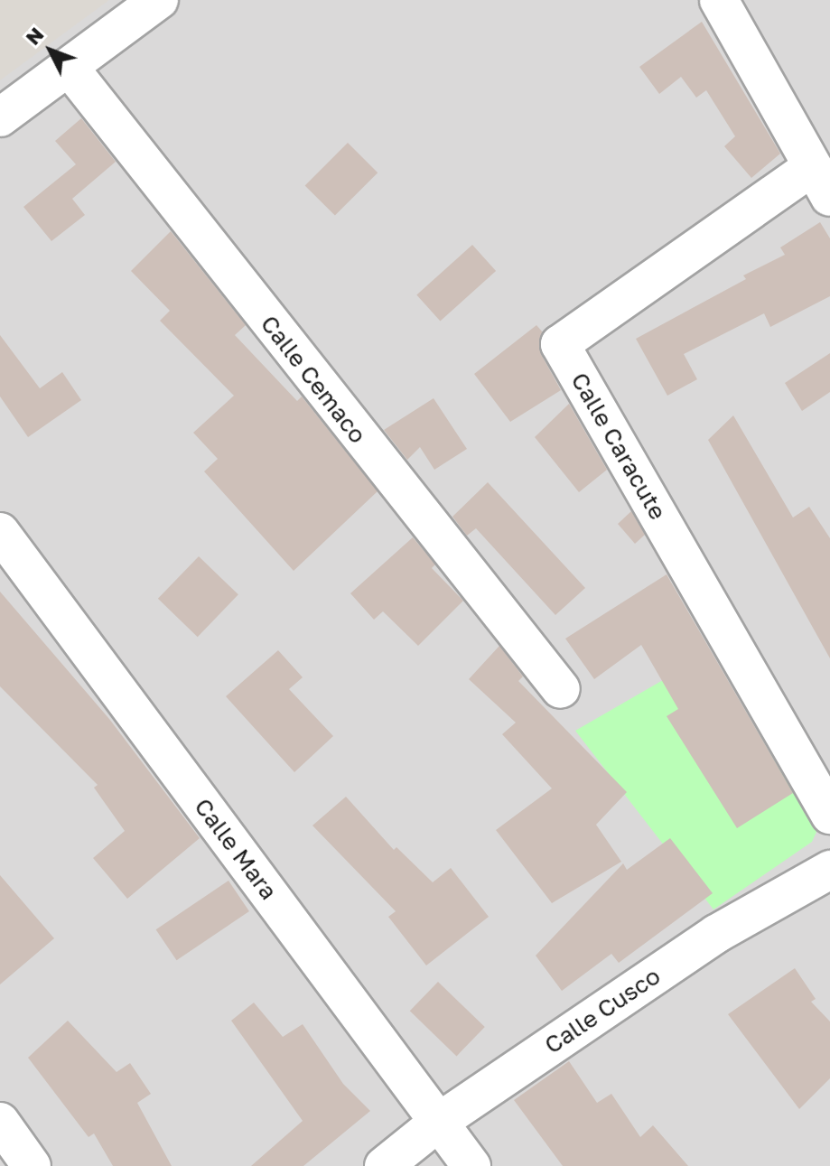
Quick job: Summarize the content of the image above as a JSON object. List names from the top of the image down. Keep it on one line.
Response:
{"streets":{"street":["Calle Cemaco","Calle Caracute","Calle Mara","Calle Cusco"]},"crossings":[["Calle Mara","Calle Cusco"]],"north":"top left"}
